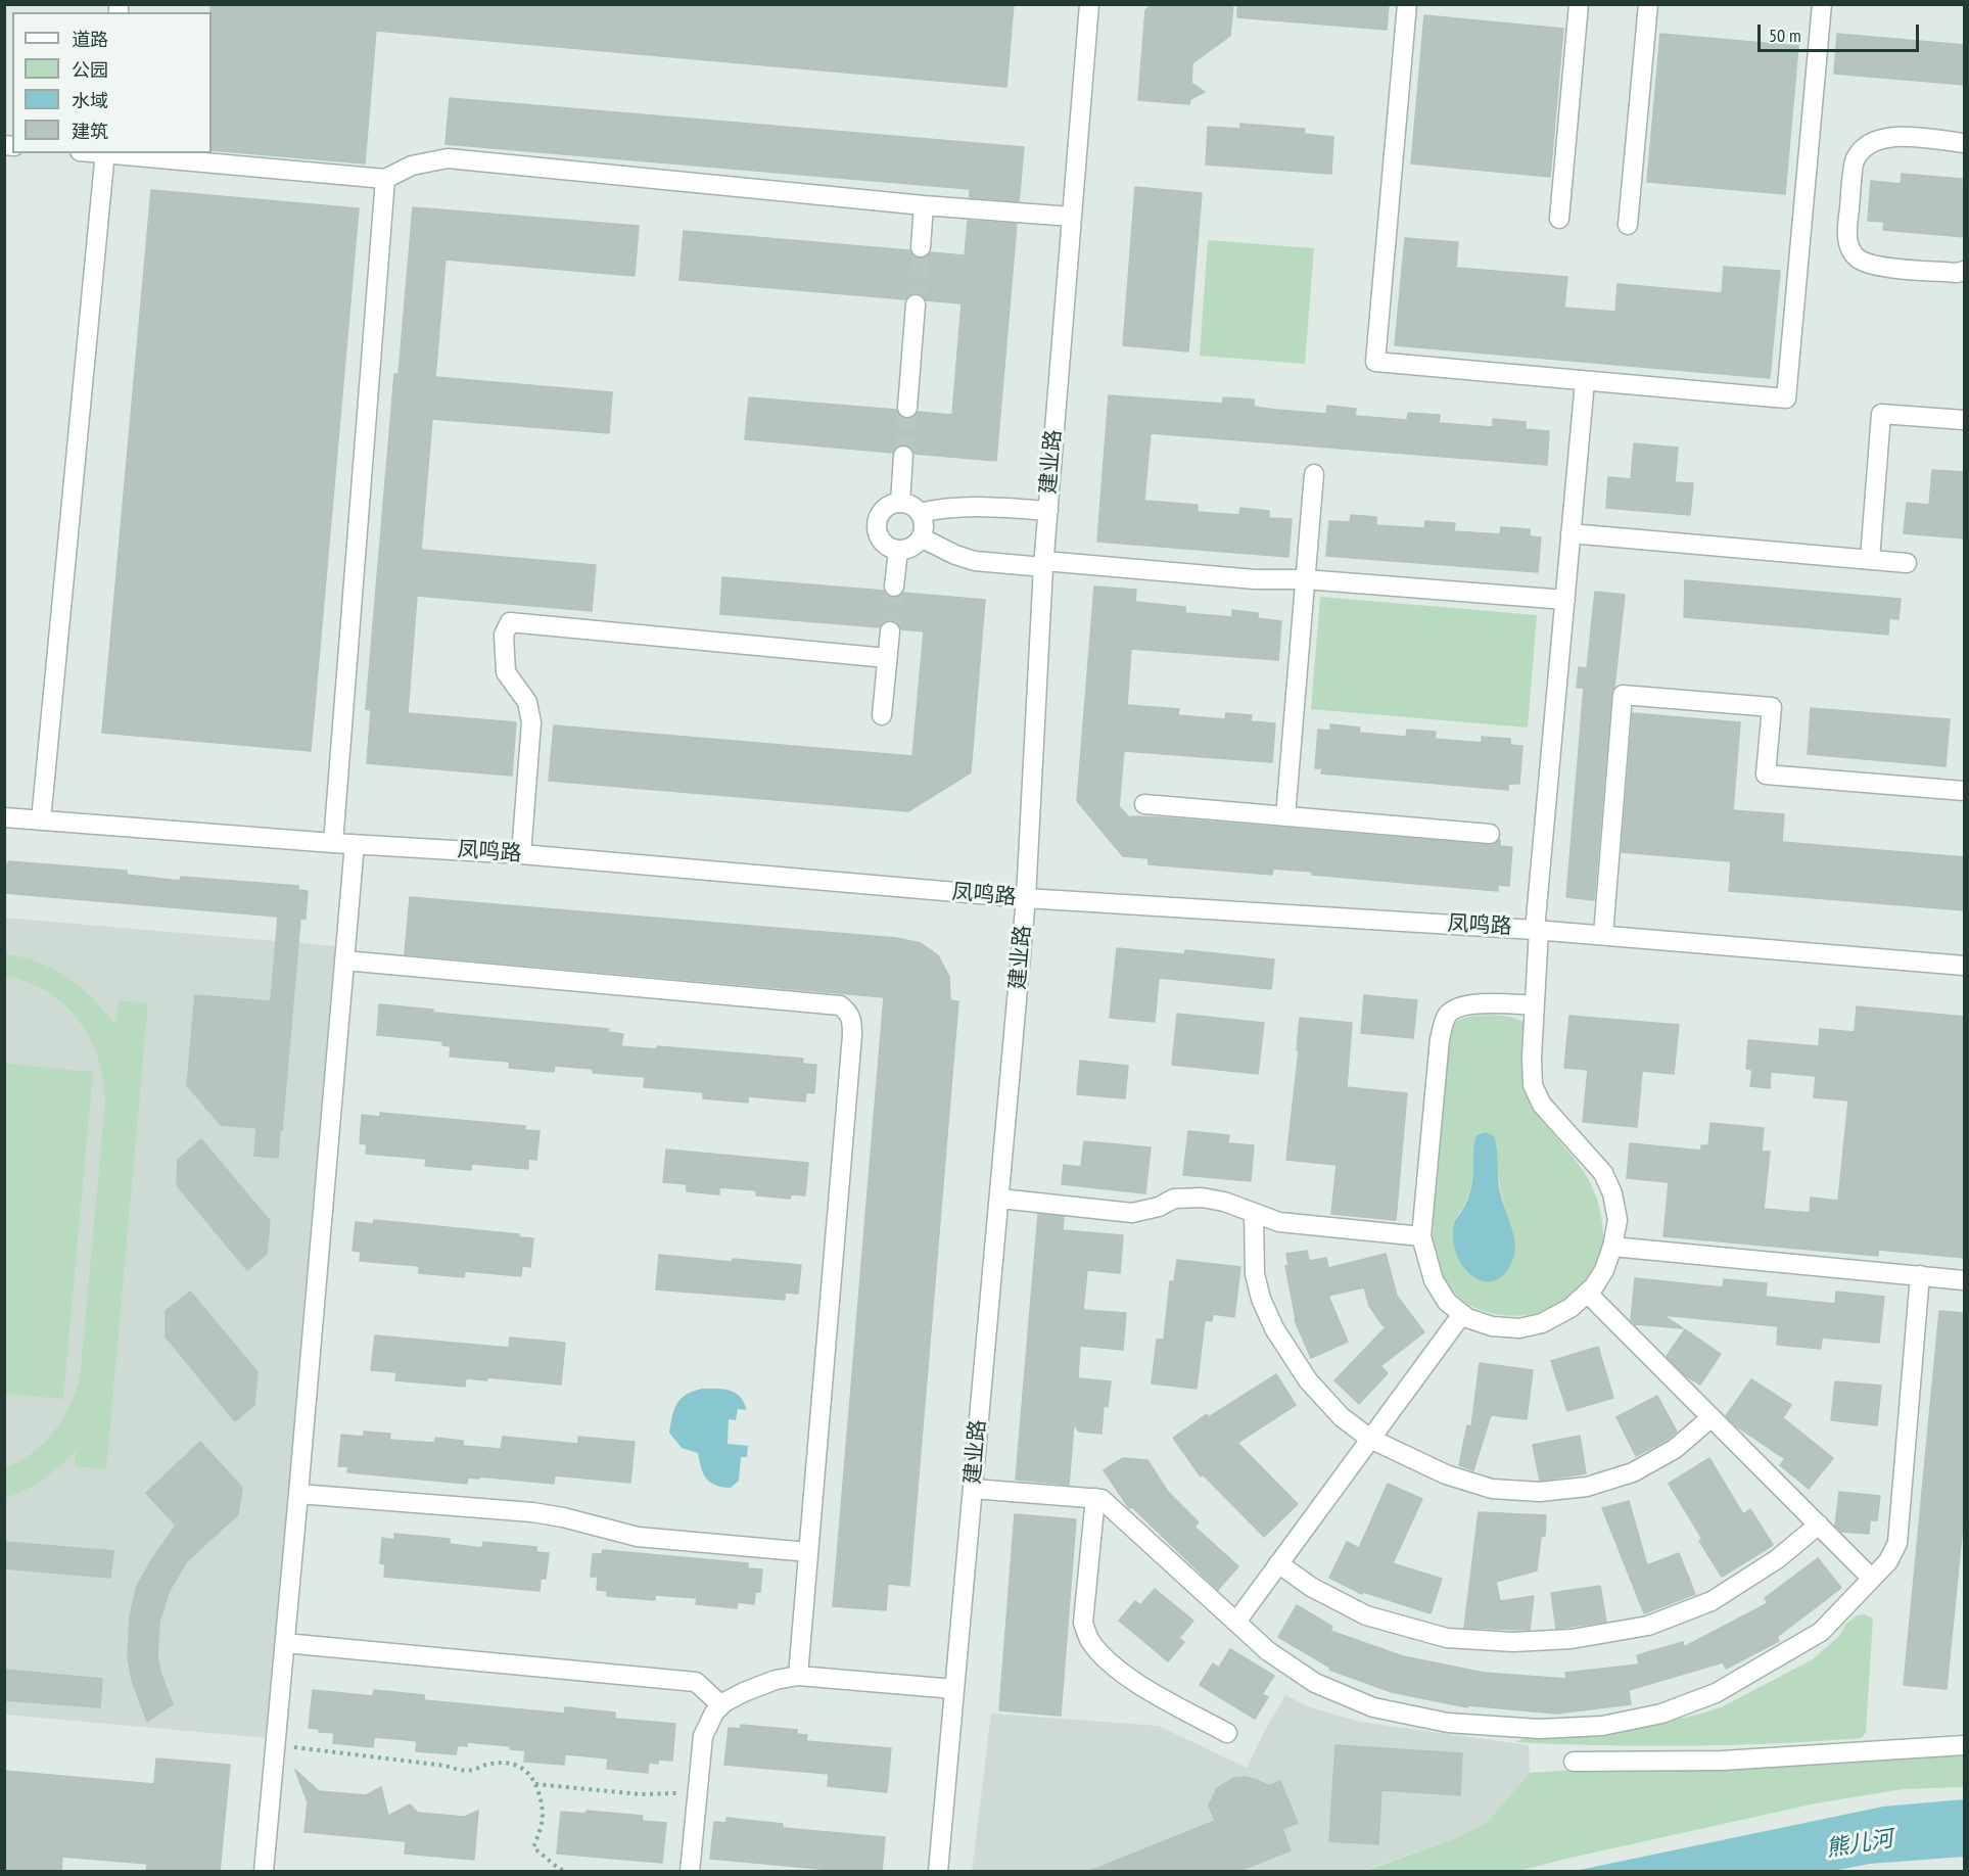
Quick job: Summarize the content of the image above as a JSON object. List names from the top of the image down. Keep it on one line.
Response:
{"streets":{"street":["建业路","凤鸣路"]},"crossings":[["建业路","凤鸣路"]],"water":["熊儿河"],"legend":["道路","公园","水域","建筑"],"scale_bar":"50 m"}
